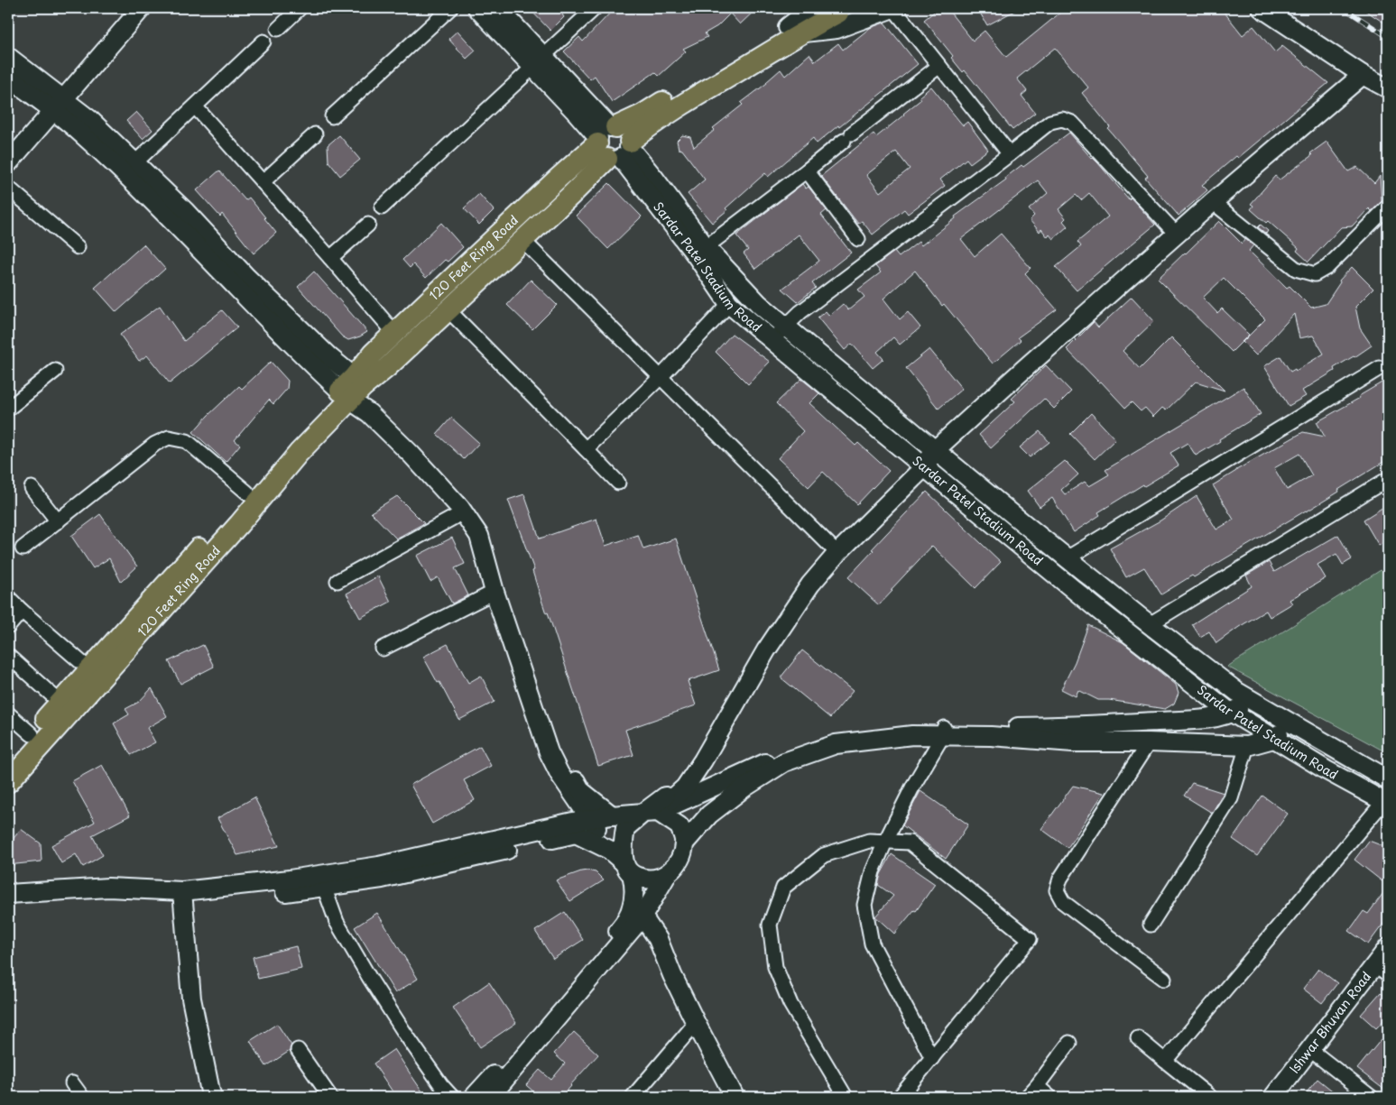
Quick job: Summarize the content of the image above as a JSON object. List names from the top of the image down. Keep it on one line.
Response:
{"streets":{"main road":["120 Feet Ring Road"],"street":["Sardar Patel Stadium Road","Ishwar Bhuvan Road"]},"crossings":[["120 Feet Ring Road","Sardar Patel Stadium Road"]]}
